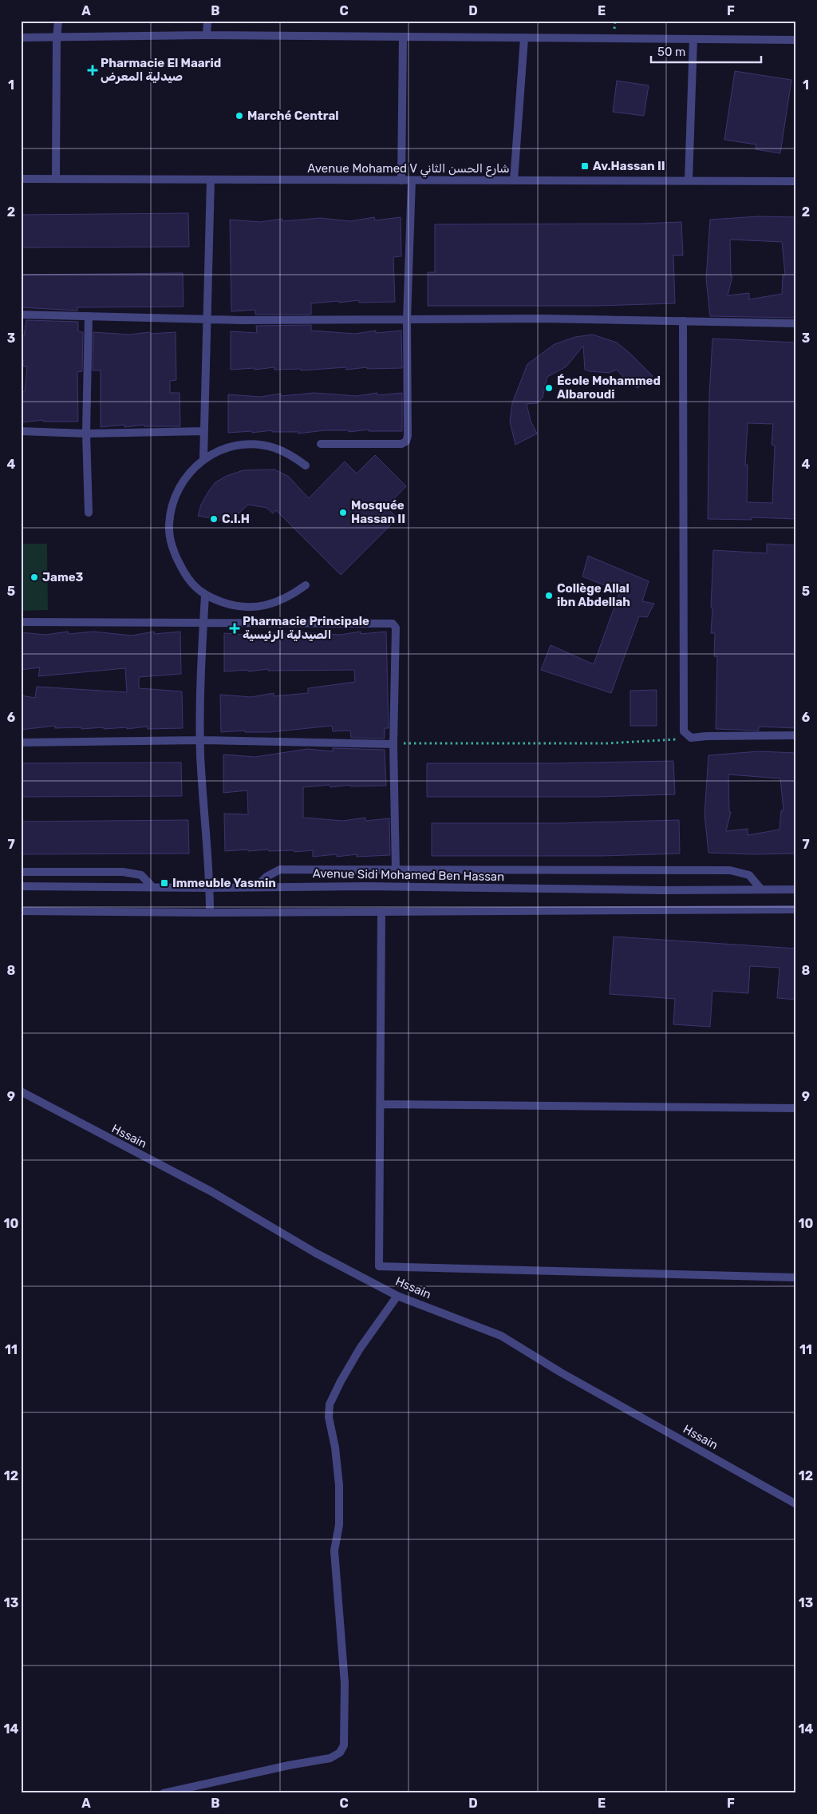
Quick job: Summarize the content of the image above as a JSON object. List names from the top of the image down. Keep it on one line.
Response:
{"streets":{"street":["Avenue Mohamed V شارع الحسن الثاني","Avenue Sidi Mohamed Ben Hassan","Hssain"]},"places":{"health":["Pharmacie El Maarid صيدلية المعرض","Pharmacie Principale الصيدلية الرئيسية"],"other":["Marché Central","École Mohammed Albaroudi","Mosquée Hassan II","C.I.H","Jame3","Collège Allal ibn Abdellah"],"transit":["Av.Hassan II","Immeuble Yasmin"]},"scale_bar":"50 m","grid":{"columns":["A","B","C","D","E","F"],"rows":["1","2","3","4","5","6","7","8","9","10","11","12","13","14"]}}
